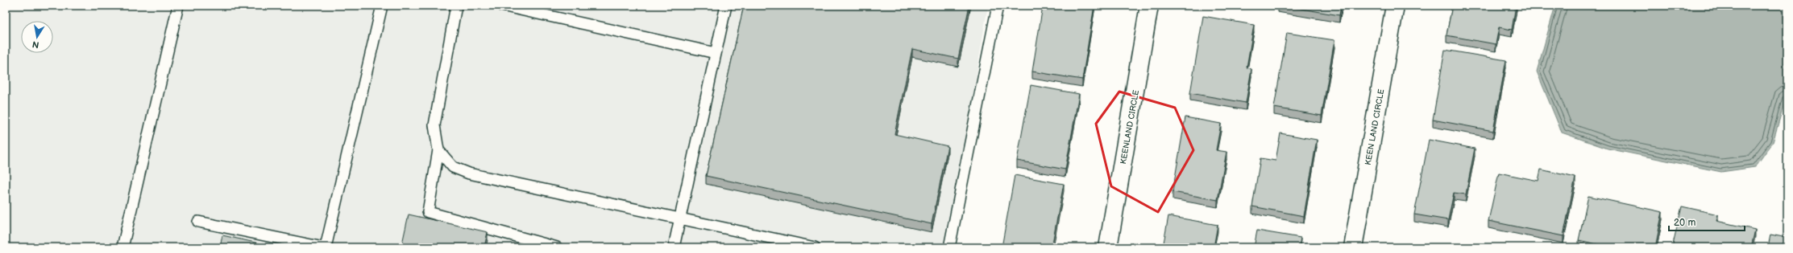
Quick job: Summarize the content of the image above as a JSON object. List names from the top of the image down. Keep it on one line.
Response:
{"streets":{"street":["KEENLAND CIRCLE","KEEN LAND CIRCLE"]},"scale_bar":"20 m","north":"bottom"}
